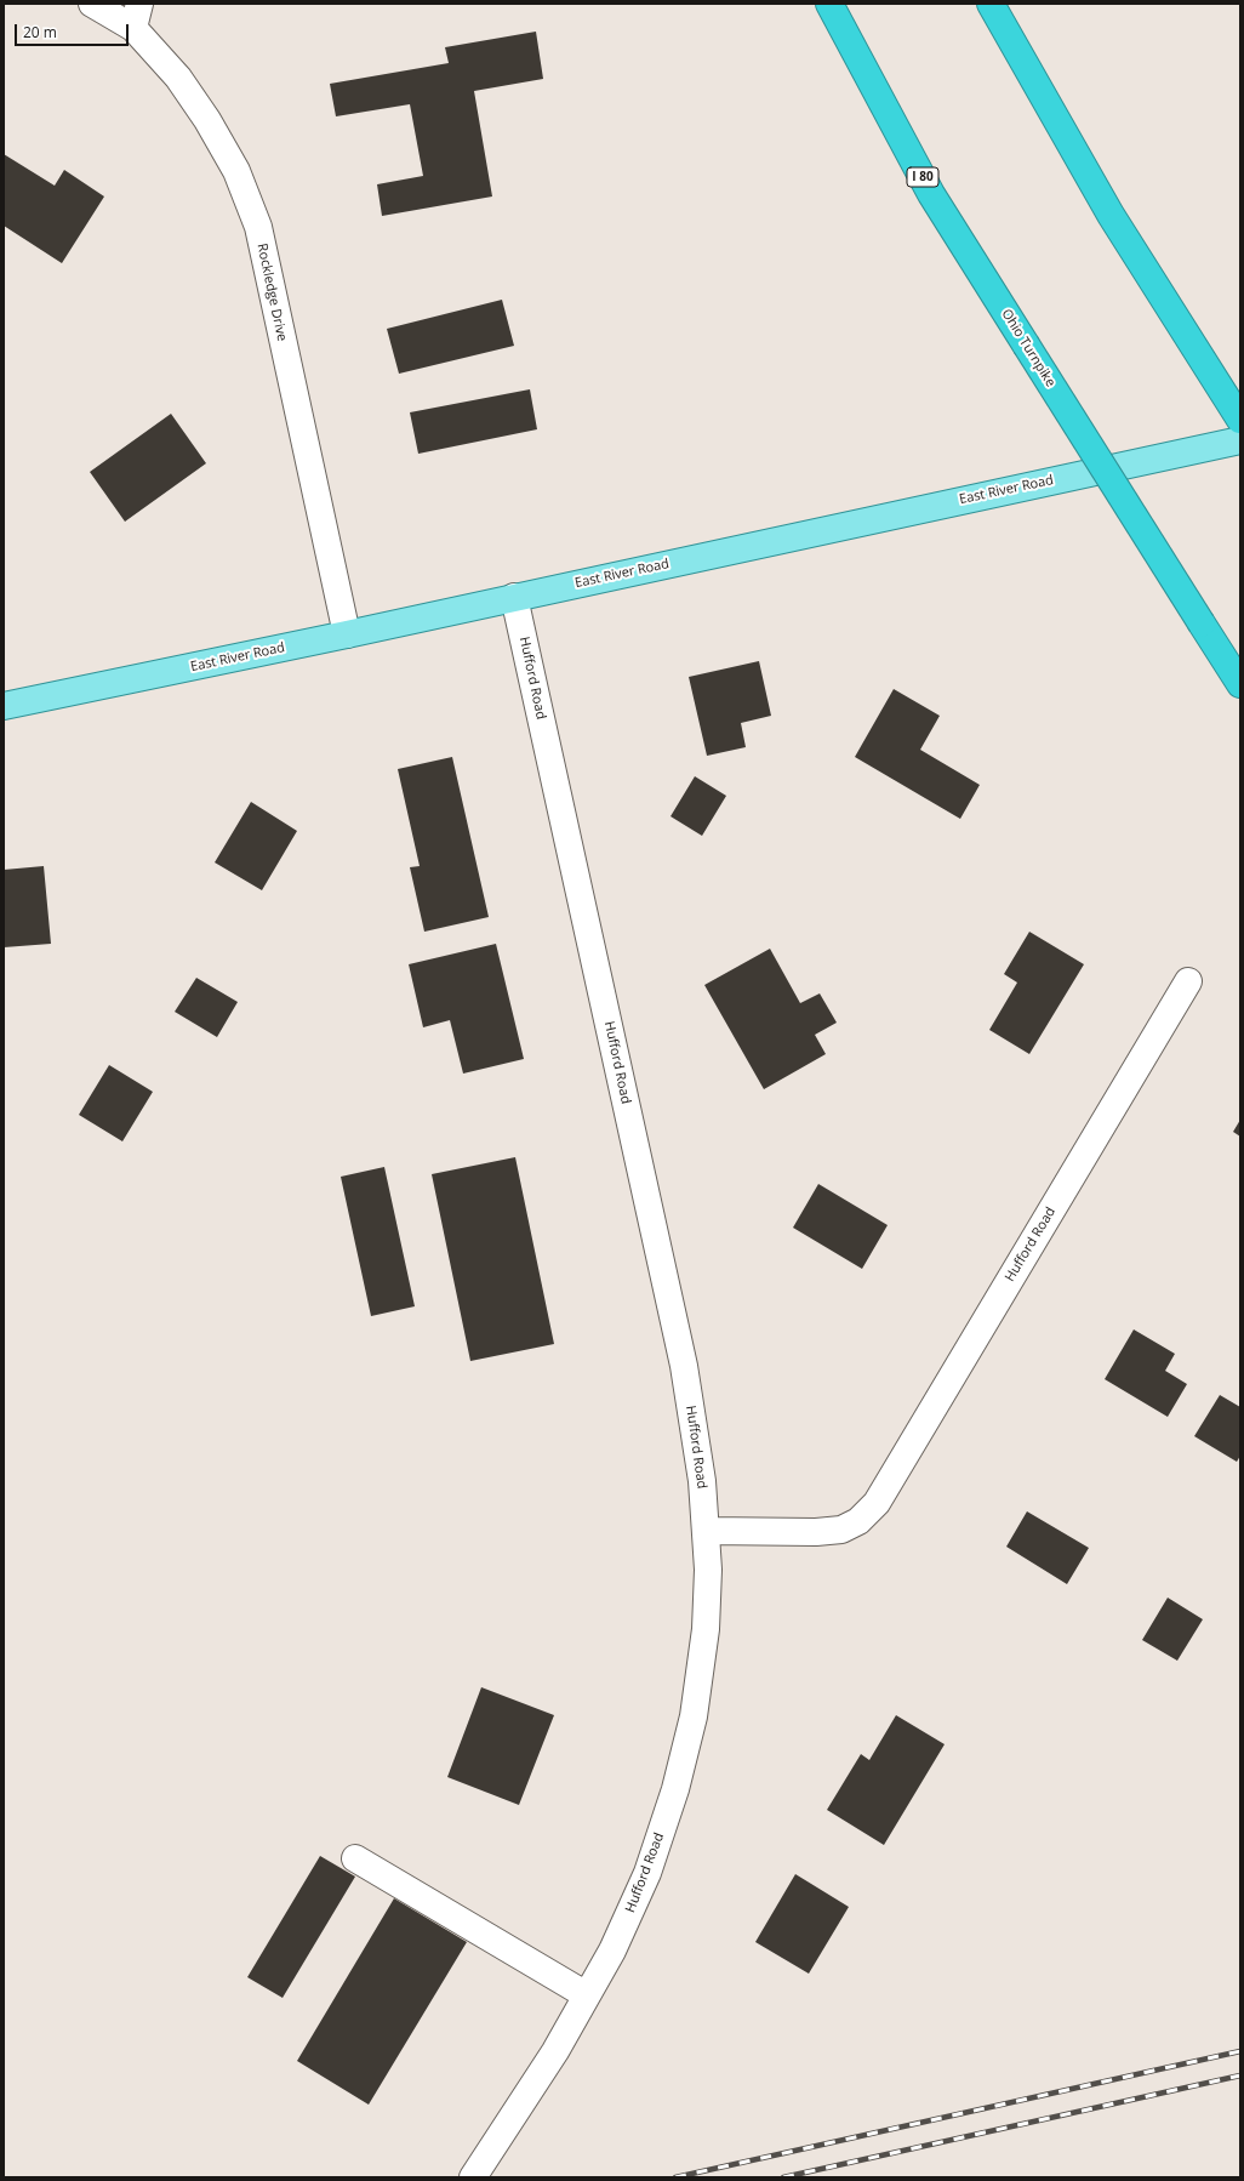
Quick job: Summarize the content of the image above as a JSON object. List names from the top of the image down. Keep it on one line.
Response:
{"streets":{"highway":["I 80","Ohio Turnpike"],"main road":["East River Road"],"street":["Rockledge Drive","Hufford Road"]},"crossings":[["Rockledge Drive","East River Road"],["East River Road","Hufford Road"]],"scale_bar":"20 m"}
